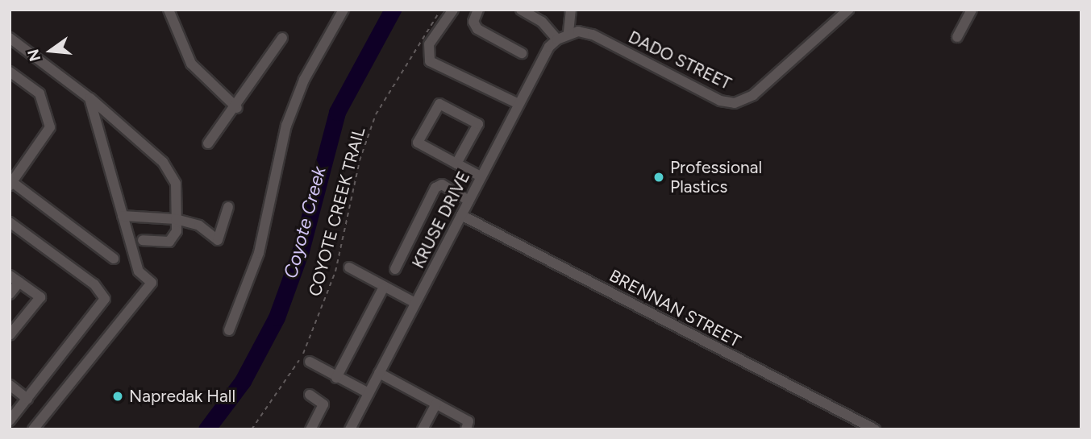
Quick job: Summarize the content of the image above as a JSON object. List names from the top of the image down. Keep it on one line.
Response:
{"streets":{"street":["DADO STREET","KRUSE DRIVE","BRENNAN STREET"],"path":["COYOTE CREEK TRAIL"]},"crossings":[["DADO STREET","KRUSE DRIVE"],["KRUSE DRIVE","BRENNAN STREET"]],"water":["Coyote Creek"],"places":["Professional Plastics","Napredak Hall"],"north":"left"}
